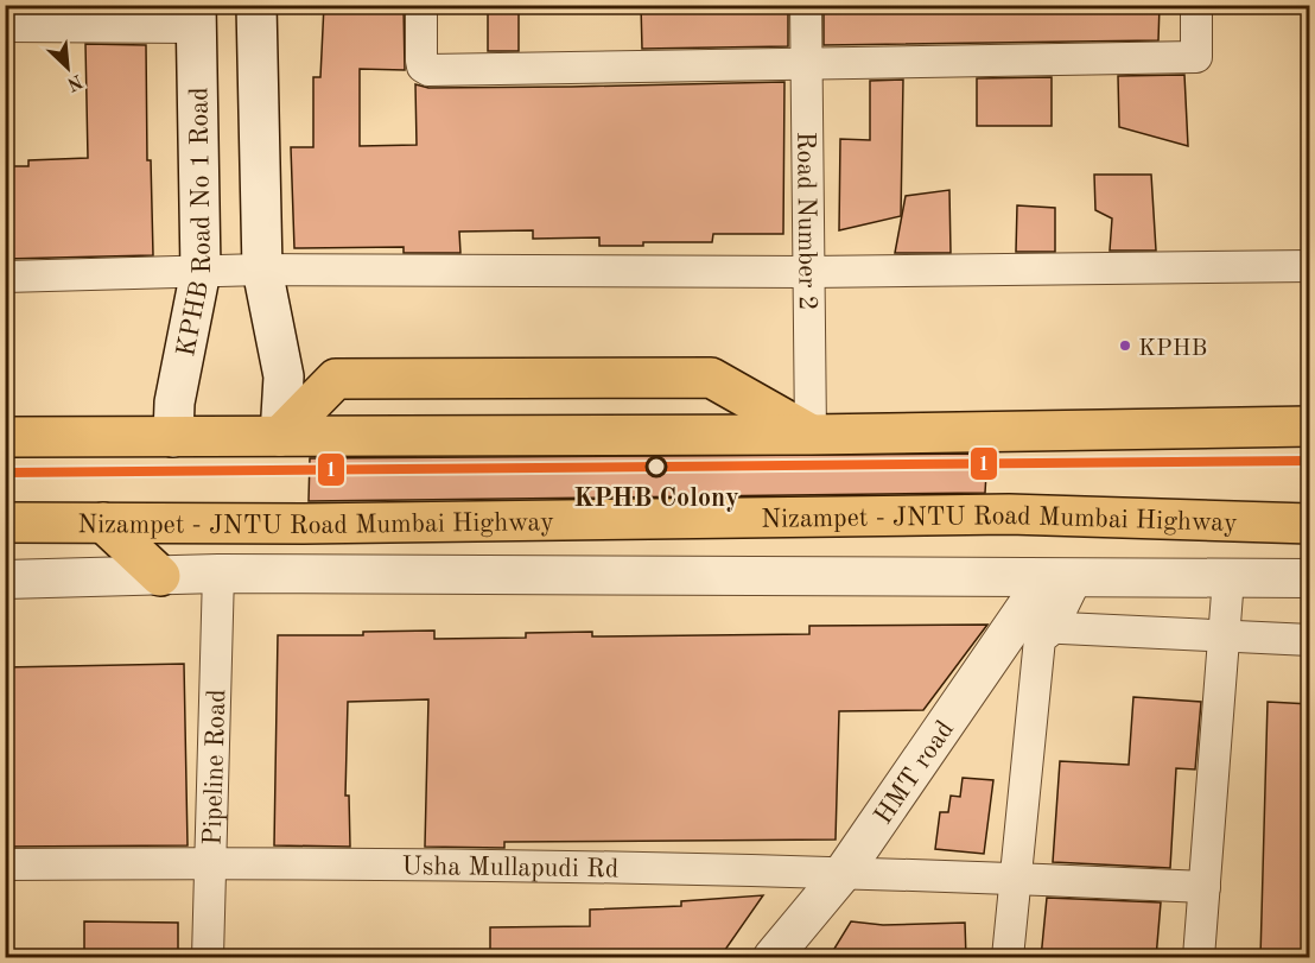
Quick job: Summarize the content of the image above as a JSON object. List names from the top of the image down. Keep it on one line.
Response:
{"streets":{"highway":["Nizampet - JNTU Road Mumbai Highway"],"main road":["KPHB Road No 1 Road"],"street":["Road Number 2","Pipeline Road","HMT road","Usha Mullapudi Rd"]},"crossings":[["Pipeline Road","Usha Mullapudi Rd"],["HMT road","Usha Mullapudi Rd"]],"places":["KPHB","KPHB Colony"],"lines":["metro line 1"],"north":"bottom right"}
